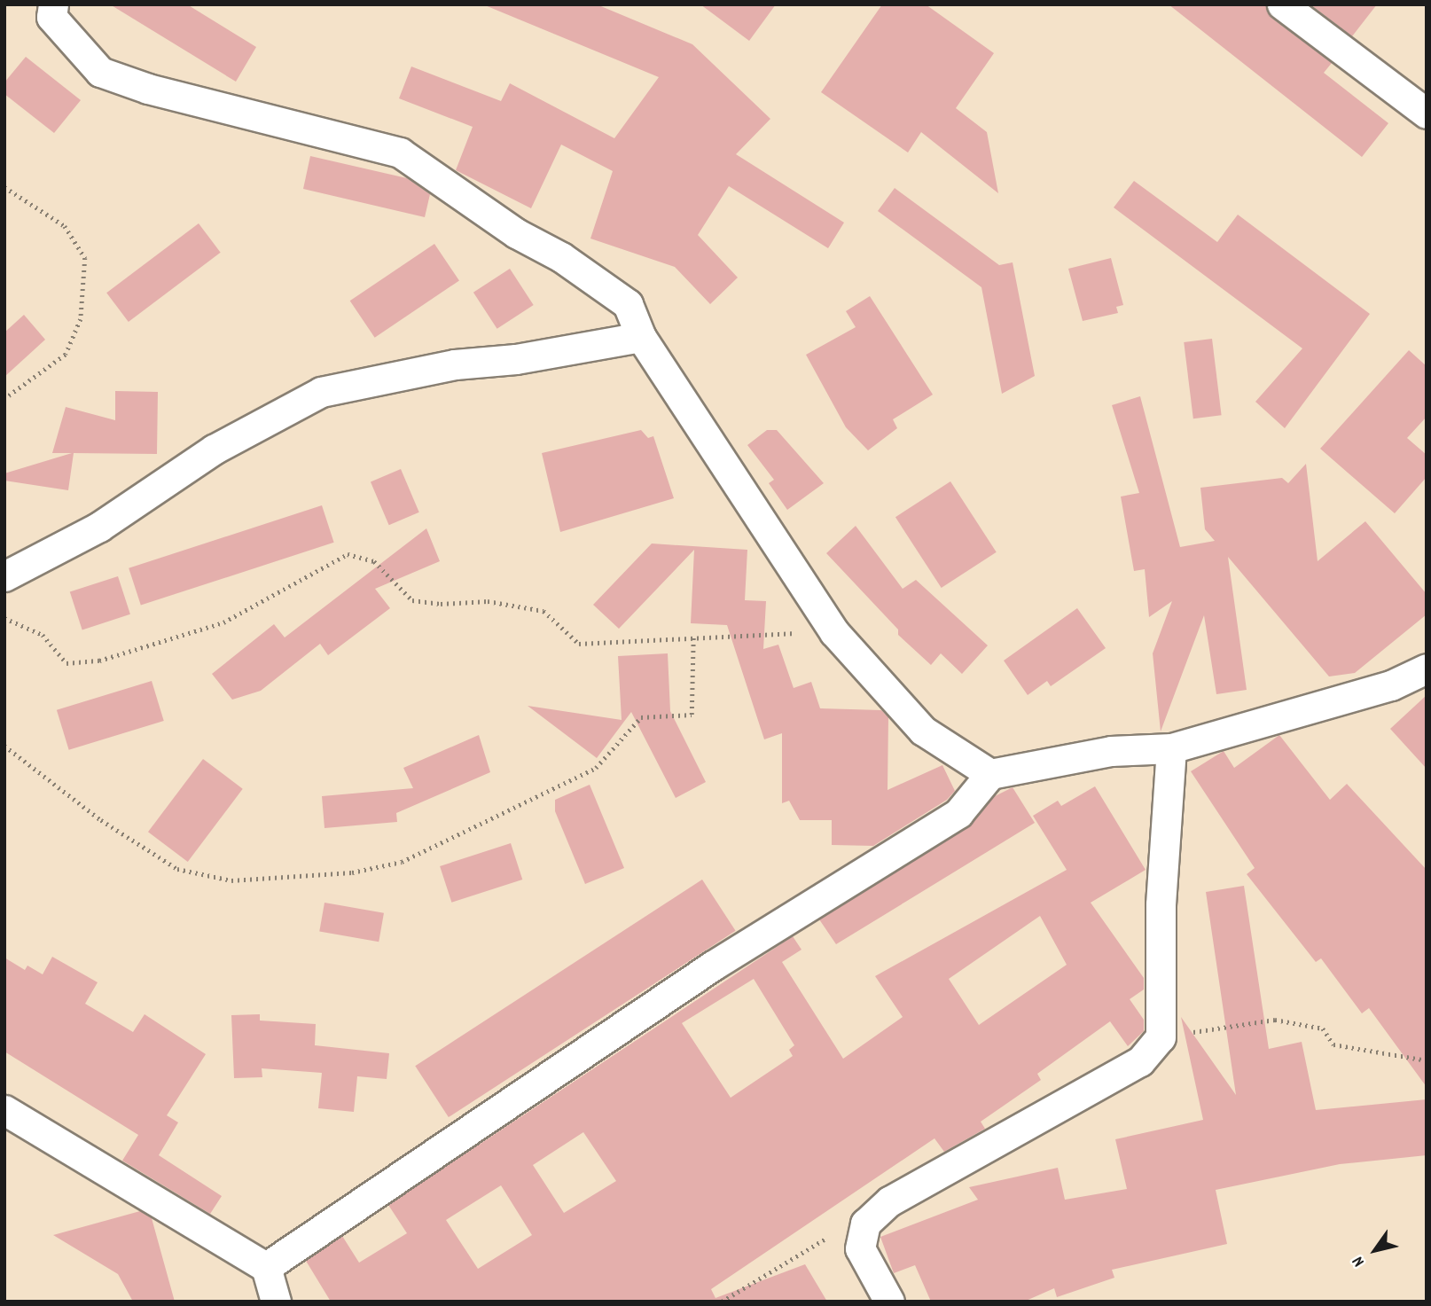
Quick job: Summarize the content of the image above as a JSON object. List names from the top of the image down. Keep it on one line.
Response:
{"north":"bottom left"}
